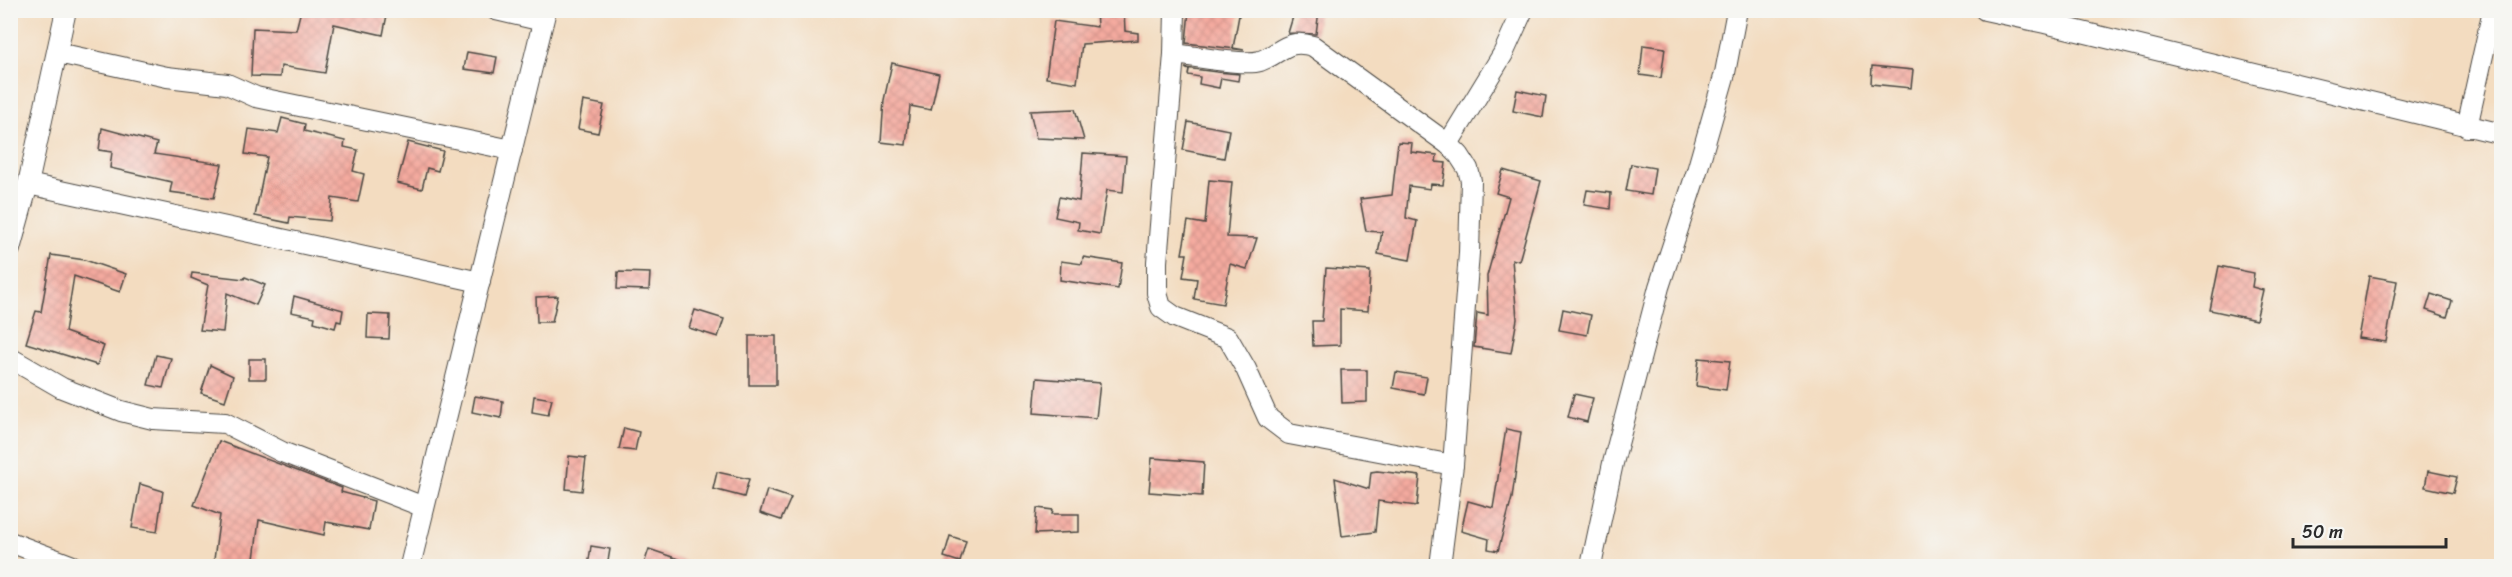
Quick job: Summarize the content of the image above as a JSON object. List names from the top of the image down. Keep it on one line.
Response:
{"scale_bar":"50 m"}
